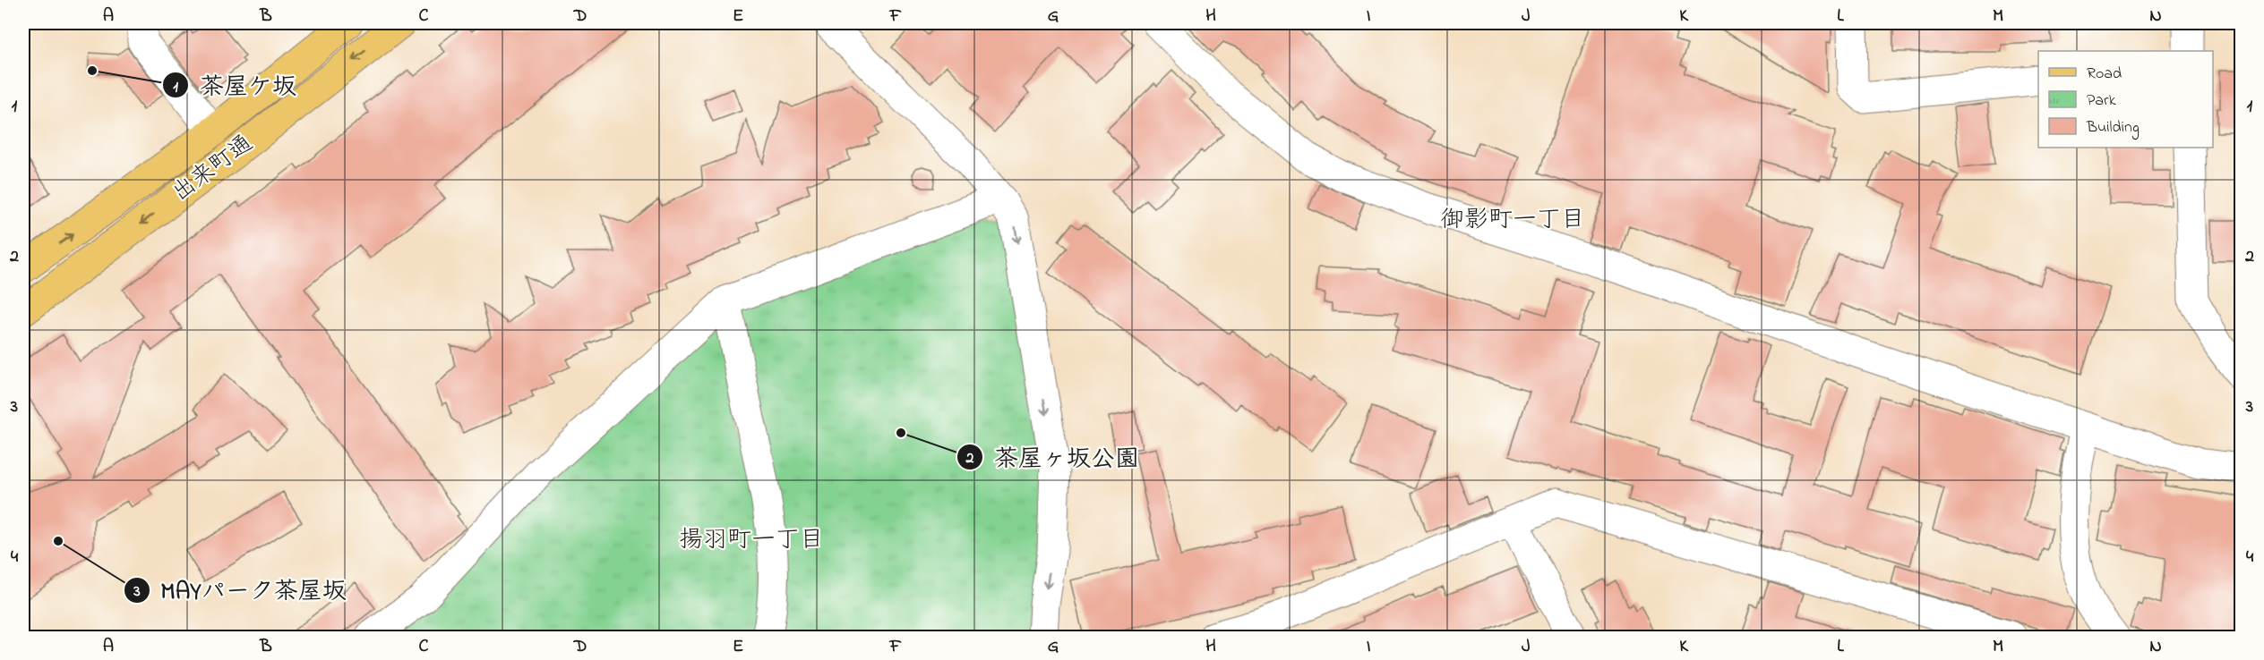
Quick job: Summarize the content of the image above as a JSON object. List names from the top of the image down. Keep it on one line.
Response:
{"streets":{"main road":["出来町通"]},"districts":["御影町一丁目","揚羽町一丁目"],"places":["茶屋ケ坂","茶屋ヶ坂公園","MAYパーク茶屋坂"],"legend":["Road","Park","Building"],"grid":{"columns":["A","B","C","D","E","F","G","H","I","J","K","L","M","N"],"rows":["1","2","3","4"]}}
